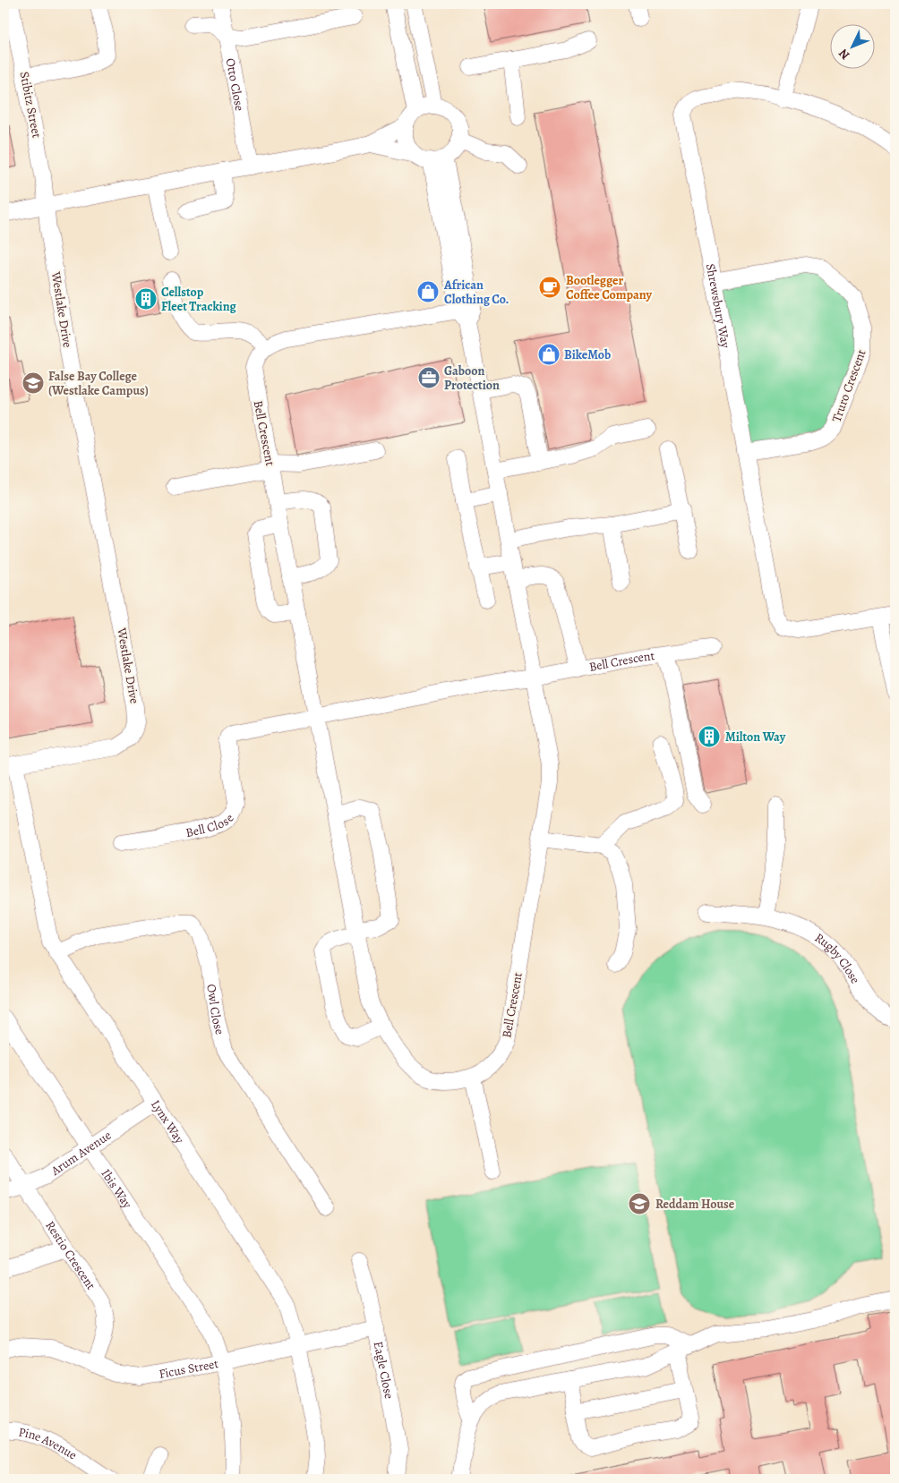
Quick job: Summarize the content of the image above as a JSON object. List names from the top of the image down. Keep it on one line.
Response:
{"streets":{"street":["Otto Close","Stibitz Street","Shrewsbury Way","Westlake Drive","Truro Crescent","Bell Crescent","Bell Close","Rugby Close","Owl Close","Lynx Way","Arum Avenue","Ibis Way","Restio Crescent","Ficus Street","Eagle Close","Pine Avenue"]},"crossings":[["Stibitz Street","Westlake Drive"],["Shrewsbury Way","Truro Crescent"],["Westlake Drive","Lynx Way"],["Bell Crescent","Bell Close"],["Owl Close","Lynx Way"],["Lynx Way","Arum Avenue"],["Lynx Way","Ficus Street"],["Arum Avenue","Ibis Way"],["Arum Avenue","Restio Crescent"],["Ibis Way","Ficus Street"],["Restio Crescent","Ficus Street"],["Ficus Street","Eagle Close"]],"places":{"cafe":["Bootlegger Coffee Company"],"shop":["African Clothing Co.","BikeMob"],"building":["Cellstop Fleet Tracking","Milton Way"],"office":["Gaboon Protection"],"school or university":["False Bay College (Westlake Campus)","Reddam House"]},"north":"bottom left"}
